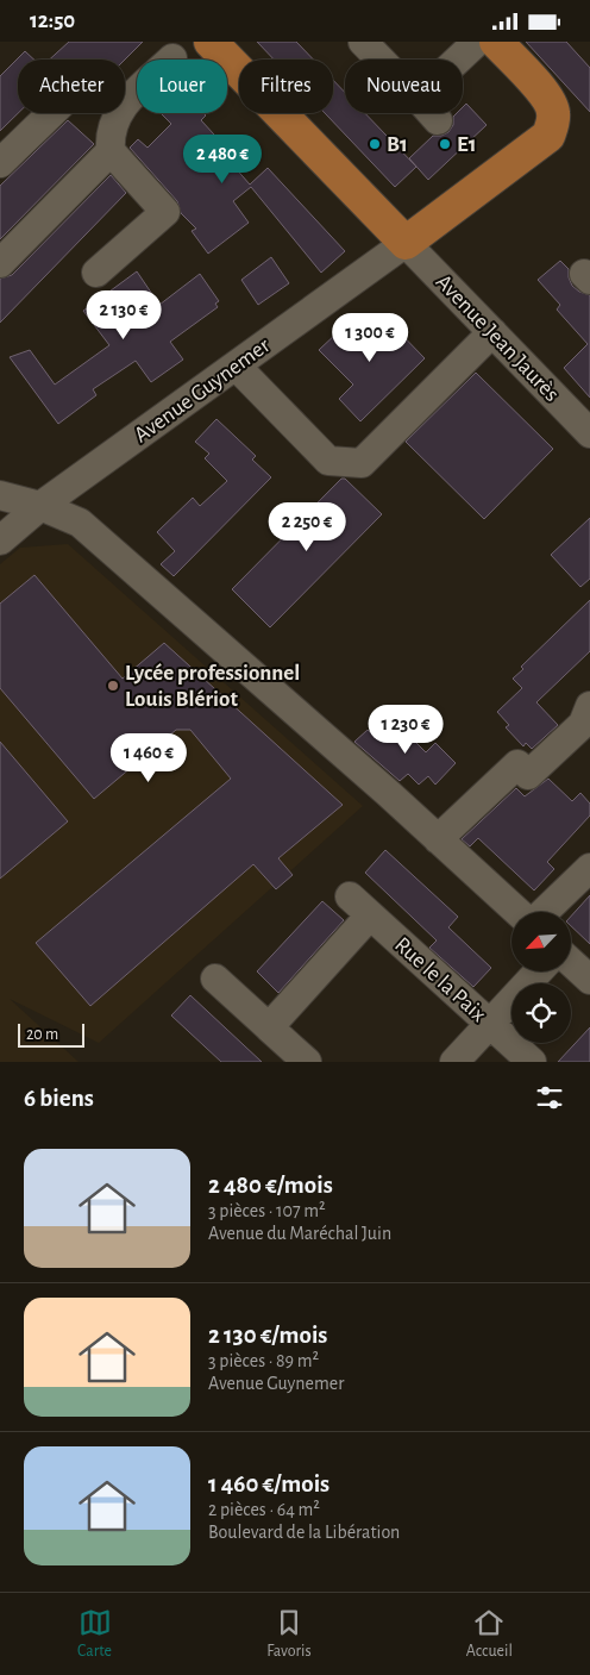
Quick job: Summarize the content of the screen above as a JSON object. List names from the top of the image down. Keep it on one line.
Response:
{"streets":{"street":["Avenue Jean Jaurès","Avenue Guynemer","Rue le la Paix"]},"crossings":[["Avenue Jean Jaurès","Avenue Guynemer"]],"places":["B1","E1","Lycée professionnel Louis Blériot"],"scale_bar":"20 m","north":"bottom left","page":{"status":"12:50","chip":["Acheter","Louer","Filtres","Nouveau"],"price":["2 480 €","2 130 €","1 300 €","2 250 €","1 230 €","1 460 €"],"scale":"20 m","heading":"6 biens","list":[{"name":"2 480 €/mois","note":"3 pièces · 107 m² · Avenue du Maréchal Juin"},{"name":"2 130 €/mois","note":"3 pièces · 89 m² · Avenue Guynemer"},{"name":"1 460 €/mois","note":"2 pièces · 64 m² · Boulevard de la Libération"}],"tabs":["Carte","Favoris","Accueil"]}}
